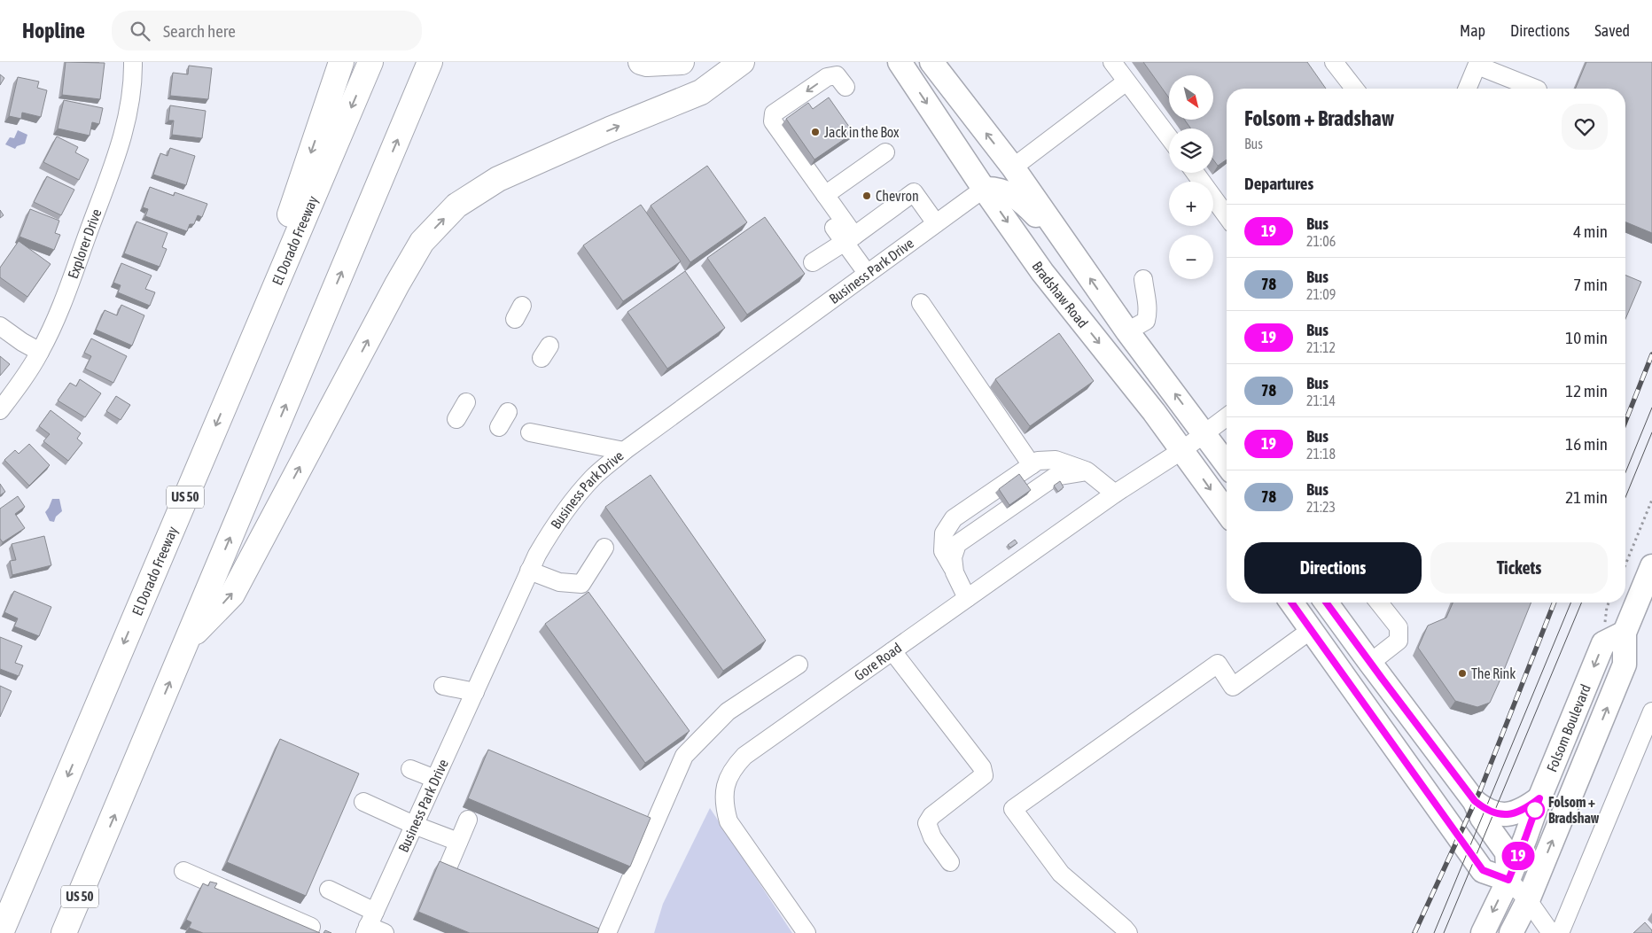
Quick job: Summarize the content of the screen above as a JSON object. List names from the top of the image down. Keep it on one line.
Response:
{"streets":{"highway":["El Dorado Freeway","US 50"],"main road":["Bradshaw Road","Folsom Boulevard"],"street":["Explorer Drive","Business Park Drive","Gore Road"]},"crossings":[["Business Park Drive","Bradshaw Road"],["Bradshaw Road","Gore Road"]],"places":["Jack in the Box","Chevron","The Rink","Folsom + Bradshaw"],"lines":["bus line 19"],"north":"bottom right","page":{"header":"Hopline","search":"Search here","nav":["Map","Directions","Saved"],"on_map":"19","map_buttons":["+","−"],"heading":[["Folsom + Bradshaw","Bus"],"Departures"],"list":[{"mark":"19","name":"Bus","note":"21:06","value":"4 min"},{"mark":"78","name":"Bus","note":"21:09","value":"7 min"},{"mark":"19","name":"Bus","note":"21:12","value":"10 min"},{"mark":"78","name":"Bus","note":"21:14","value":"12 min"},{"mark":"19","name":"Bus","note":"21:18","value":"16 min"},{"mark":"78","name":"Bus","note":"21:23","value":"21 min"}],"buttons":["Directions","Tickets"]}}
